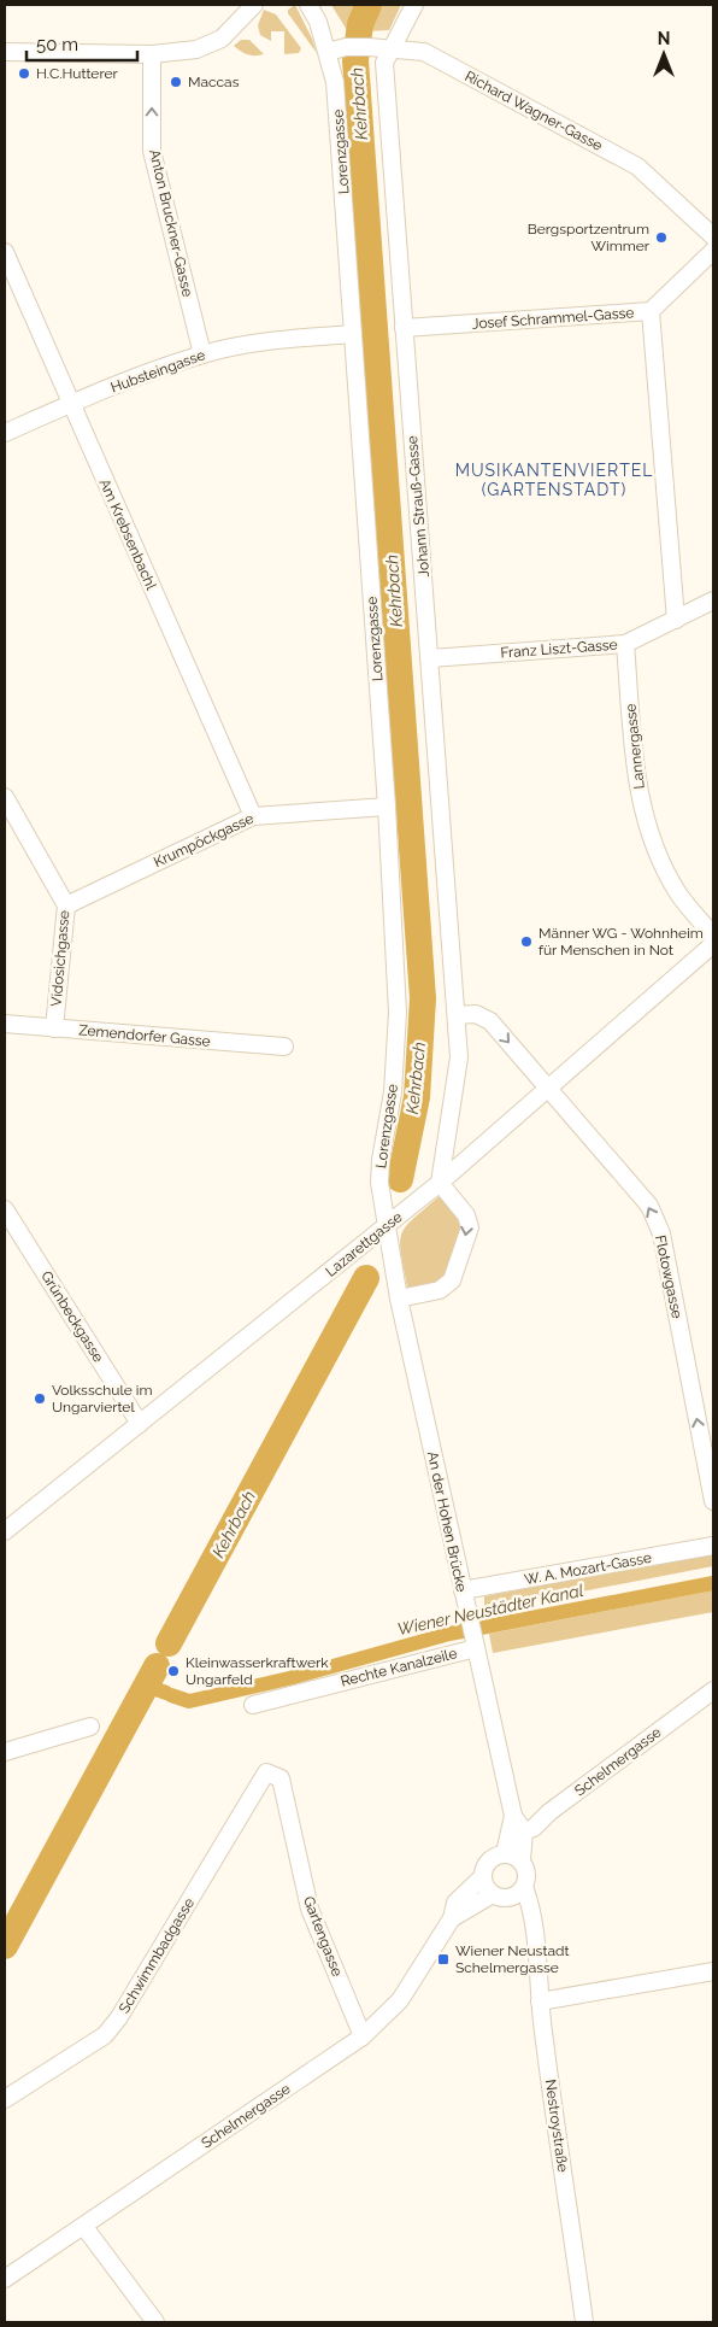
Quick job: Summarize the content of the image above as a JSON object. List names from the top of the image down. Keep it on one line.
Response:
{"streets":{"street":["Richard Wagner-Gasse","Lorenzgasse","Anton Bruckner-Gasse","Josef Schrammel-Gasse","Hubsteingasse","Johann Strauß-Gasse","Am Krebsenbachl","Franz Liszt-Gasse","Lannergasse","Krumpöckgasse","Vidosichgasse","Zemendorfer Gasse","Lazarettgasse","Flotowgasse","Grünbeckgasse","An der Hohen Brücke","W. A. Mozart-Gasse","Rechte Kanalzeile","Schelmergasse","Gartengasse","Schwimmbadgasse","Nestroystraße"]},"crossings":[["Richard Wagner-Gasse","Lorenzgasse"],["Richard Wagner-Gasse","Johann Strauß-Gasse"],["Lorenzgasse","Hubsteingasse"],["Lorenzgasse","Krumpöckgasse"],["Lorenzgasse","Lazarettgasse"],["Lorenzgasse","An der Hohen Brücke"],["Anton Bruckner-Gasse","Hubsteingasse"],["Josef Schrammel-Gasse","Johann Strauß-Gasse"],["Hubsteingasse","Am Krebsenbachl"],["Johann Strauß-Gasse","Franz Liszt-Gasse"],["Johann Strauß-Gasse","Lazarettgasse"],["Am Krebsenbachl","Krumpöckgasse"],["Franz Liszt-Gasse","Lannergasse"],["Lannergasse","Lazarettgasse"],["Krumpöckgasse","Vidosichgasse"],["Vidosichgasse","Zemendorfer Gasse"],["Lazarettgasse","Flotowgasse"],["Lazarettgasse","Grünbeckgasse"],["Lazarettgasse","An der Hohen Brücke"],["An der Hohen Brücke","W. A. Mozart-Gasse"],["An der Hohen Brücke","Rechte Kanalzeile"],["An der Hohen Brücke","Schelmergasse"],["An der Hohen Brücke","Nestroystraße"],["Schelmergasse","Gartengasse"],["Schelmergasse","Nestroystraße"],["Gartengasse","Schwimmbadgasse"]],"one_way":["Anton Bruckner-Gasse","Flotowgasse"],"districts":["MUSIKANTENVIERTEL (GARTENSTADT)"],"water":["Kehrbach","Wiener Neustädter Kanal"],"places":{"other":["H.C.Hutterer","Maccas","Bergsportzentrum Wimmer","Männer WG - Wohnheim für Menschen in Not","Volksschule im Ungarviertel","Kleinwasserkraftwerk Ungarfeld"],"transit":["Wiener Neustadt Schelmergasse"]},"scale_bar":"50 m","north":"top"}
